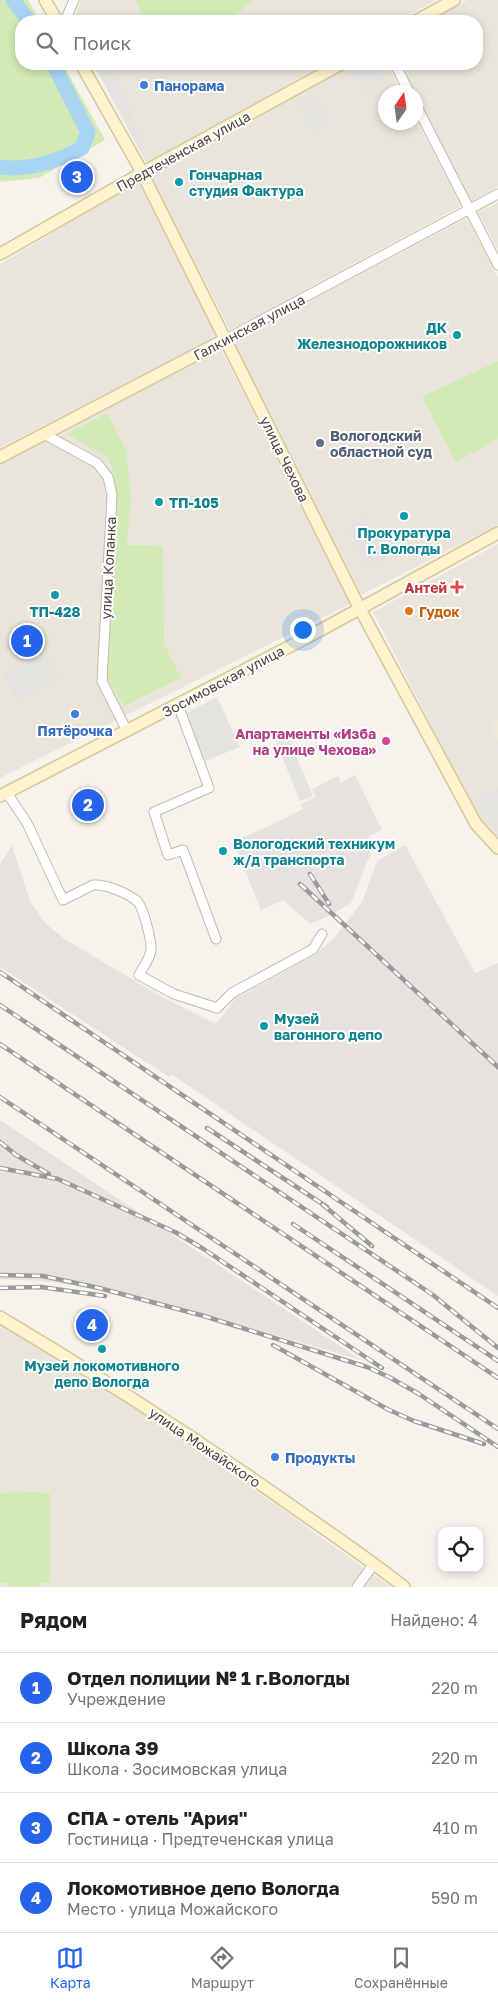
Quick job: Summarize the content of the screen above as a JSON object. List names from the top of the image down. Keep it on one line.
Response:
{"streets":{"street":["Предтеченская улица","Галкинская улица","улица Чехова","улица Копанка","Зосимовская улица","улица Можайского"]},"crossings":[["Предтеченская улица","улица Чехова"],["Галкинская улица","улица Чехова"],["Галкинская улица","улица Копанка"],["улица Чехова","Зосимовская улица"],["улица Копанка","Зосимовская улица"]],"places":{"other":["Панорама","Гончарная студия Фактура","ДК Железнодорожников","Вологодский областной суд","ТП-105","Прокуратура г. Вологды","ТП-428","Гудок","Пятёрочка","Апартаменты «Изба на улице Чехова»","Вологодский техникум ж/д транспорта","Музей вагонного депо","Музей локомотивного депо Вологда","Продукты"],"health":["Антей"]},"north":"top","page":{"search":"Поиск","pins":["3","1","2","4"],"heading":["Рядом","Найдено: 4"],"list":[{"mark":"1","name":"Отдел полиции № 1 г.Вологды","note":"Учреждение","value":"220 m"},{"mark":"2","name":"Школа 39","note":"Школа · Зосимовская улица","value":"220 m"},{"mark":"3","name":"СПА - отель \"Ария\"","note":"Гостиница · Предтеченская улица","value":"410 m"},{"mark":"4","name":"Локомотивное депо Вологда","note":"Место · улица Можайского","value":"590 m"}],"nav":["Карта","Маршрут","Сохранённые"]}}
